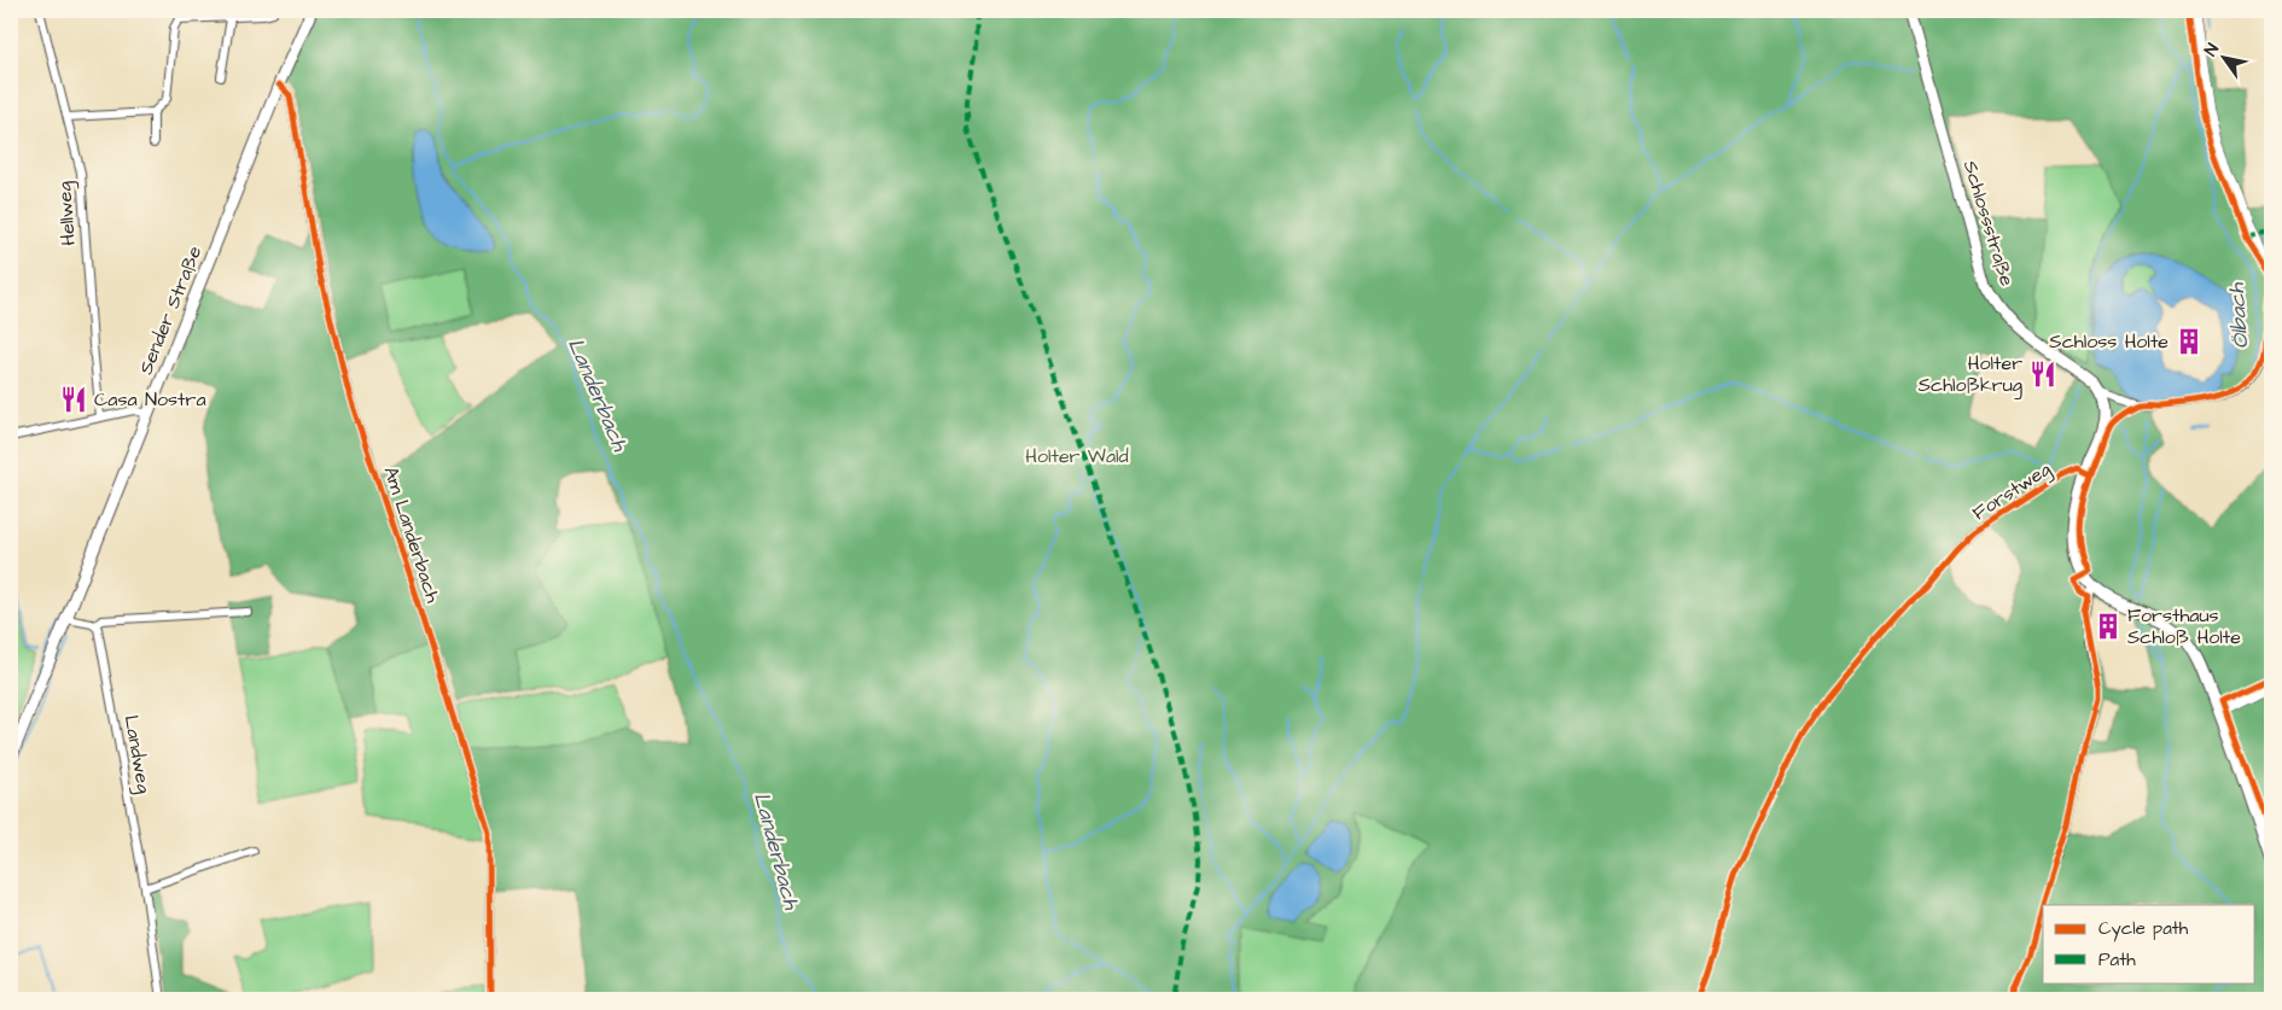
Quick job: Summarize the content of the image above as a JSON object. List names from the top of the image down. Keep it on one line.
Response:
{"streets":{"main road":["Schlossstraße","Sender Straße"],"street":["Hellweg","Forstweg","Am Landerbach","Landweg"]},"crossings":[["Sender Straße","Am Landerbach"]],"water":["Ölbach","Landerbach"],"parks":["Holter Wald"],"places":{"building":["Schloss Holte","Forsthaus Schloß Holte"],"restaurant":["Holter Schloßkrug","Casa Nostra"]},"legend":["Cycle path","Path"],"north":"top left"}
